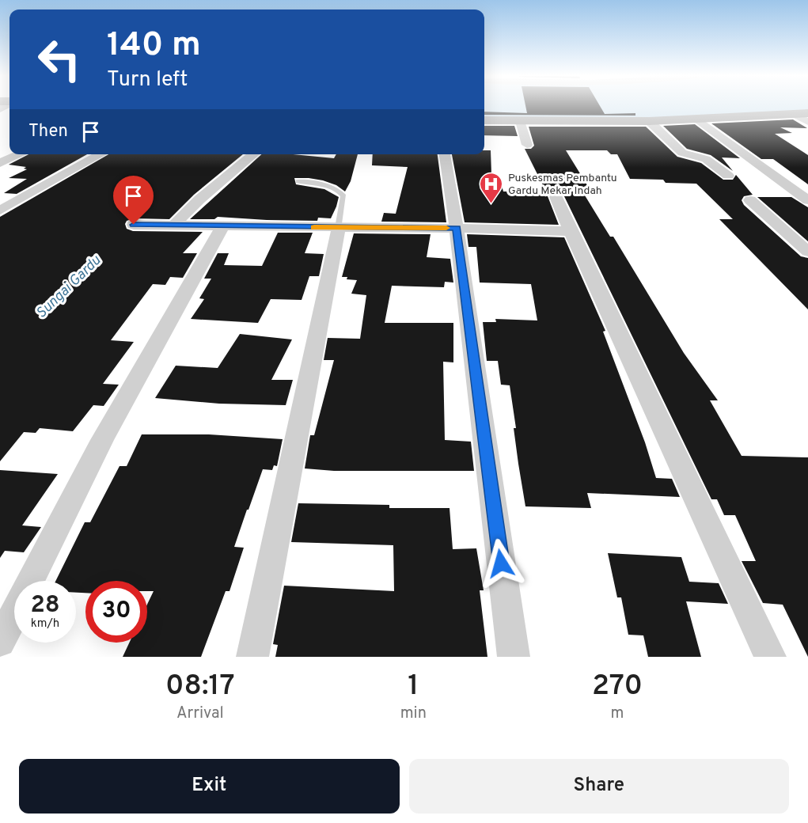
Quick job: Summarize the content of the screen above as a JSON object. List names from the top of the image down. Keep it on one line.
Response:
{"water":["Sungai Gardu"],"places":{"hospital":["Puskesmas Pembantu Gardu Mekar Indah"]},"page":{"turn":["140 m","Turn left"],"then":"Then","speed":"28 km/h","limit":"30","eta":["08:17","Arrival","1","min","270","m"],"buttons":["Exit","Share"]}}
